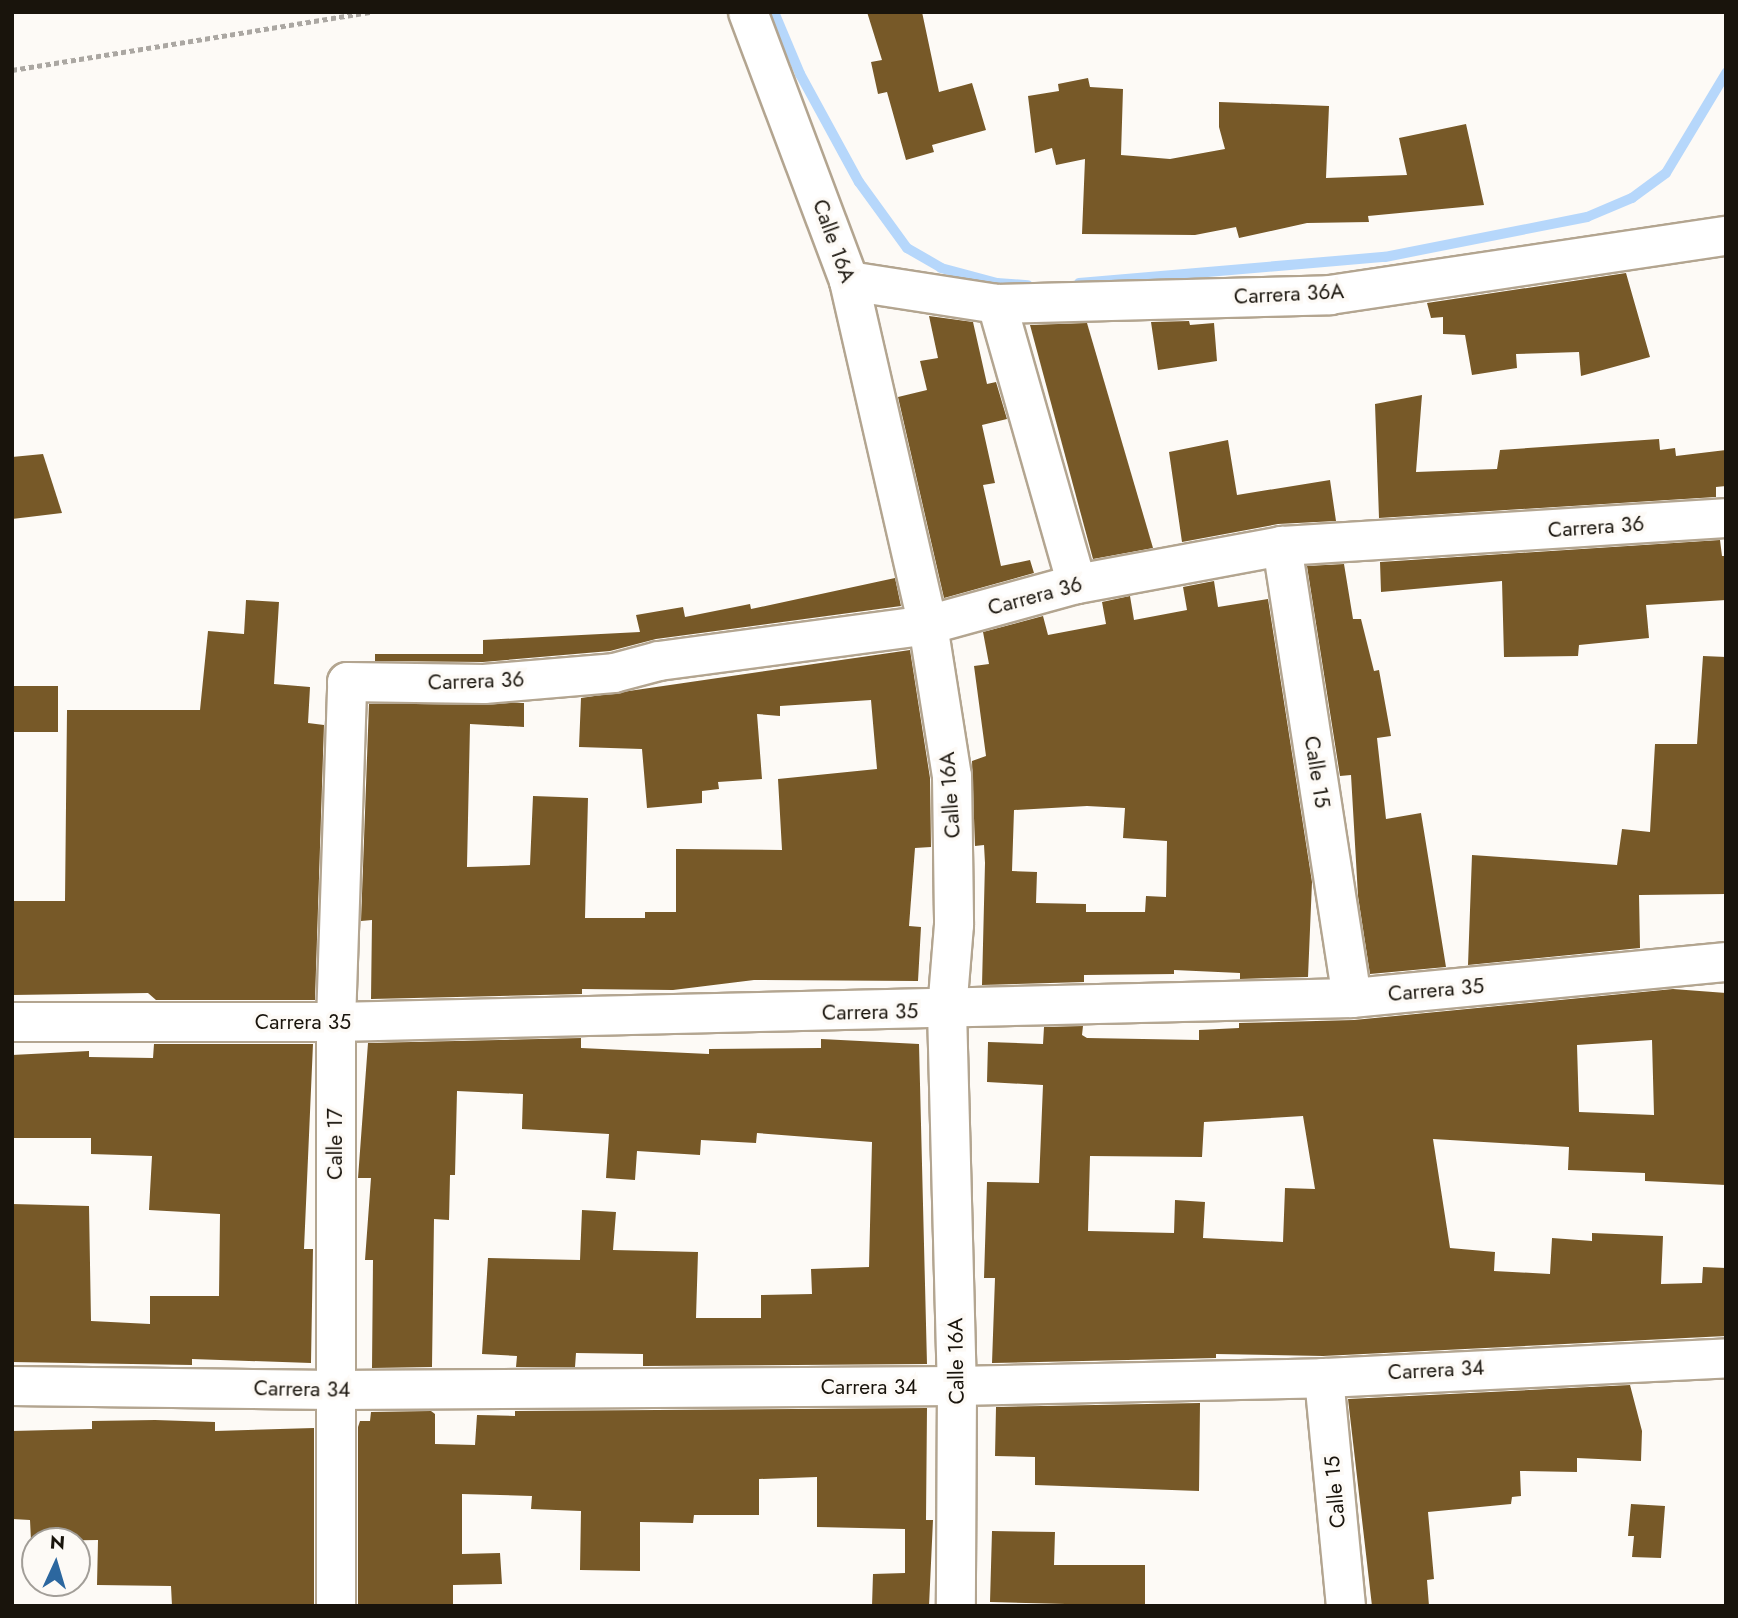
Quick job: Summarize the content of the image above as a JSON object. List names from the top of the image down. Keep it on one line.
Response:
{"streets":{"street":["Calle 16A","Carrera 36A","Carrera 36","Calle 15","Carrera 35","Calle 17","Carrera 34"]},"crossings":[["Calle 16A","Carrera 36A"],["Calle 16A","Carrera 36"],["Calle 16A","Carrera 35"],["Calle 16A","Carrera 34"],["Carrera 36","Calle 15"],["Carrera 36","Calle 17"],["Calle 15","Carrera 35"],["Calle 15","Carrera 34"],["Carrera 35","Calle 17"],["Calle 17","Carrera 34"]],"north":"top"}
